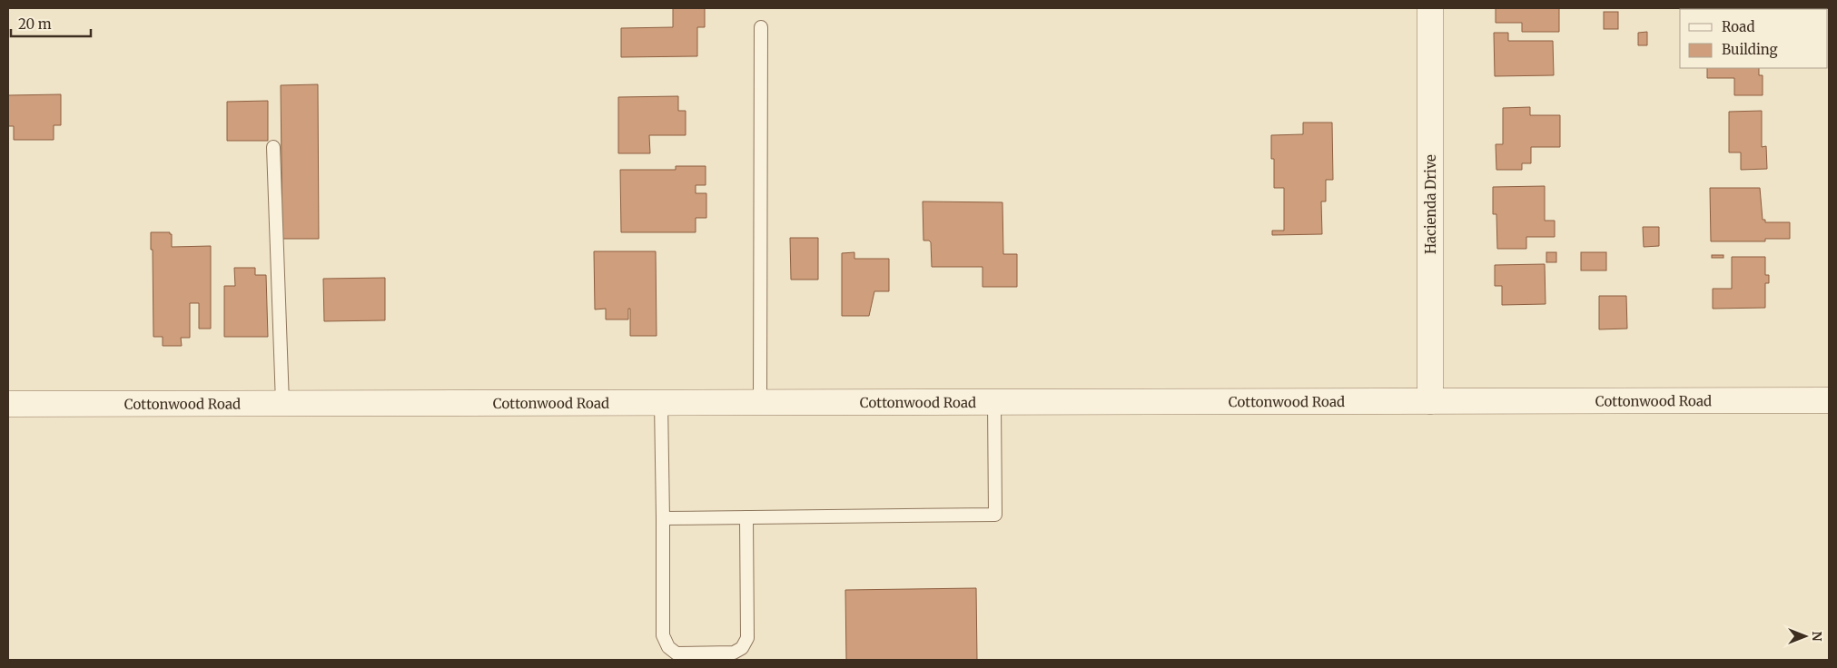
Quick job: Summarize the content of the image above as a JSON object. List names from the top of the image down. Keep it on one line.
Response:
{"streets":{"street":["Hacienda Drive","Cottonwood Road"]},"crossings":[["Hacienda Drive","Cottonwood Road"]],"legend":["Road","Building"],"scale_bar":"20 m","north":"right"}
